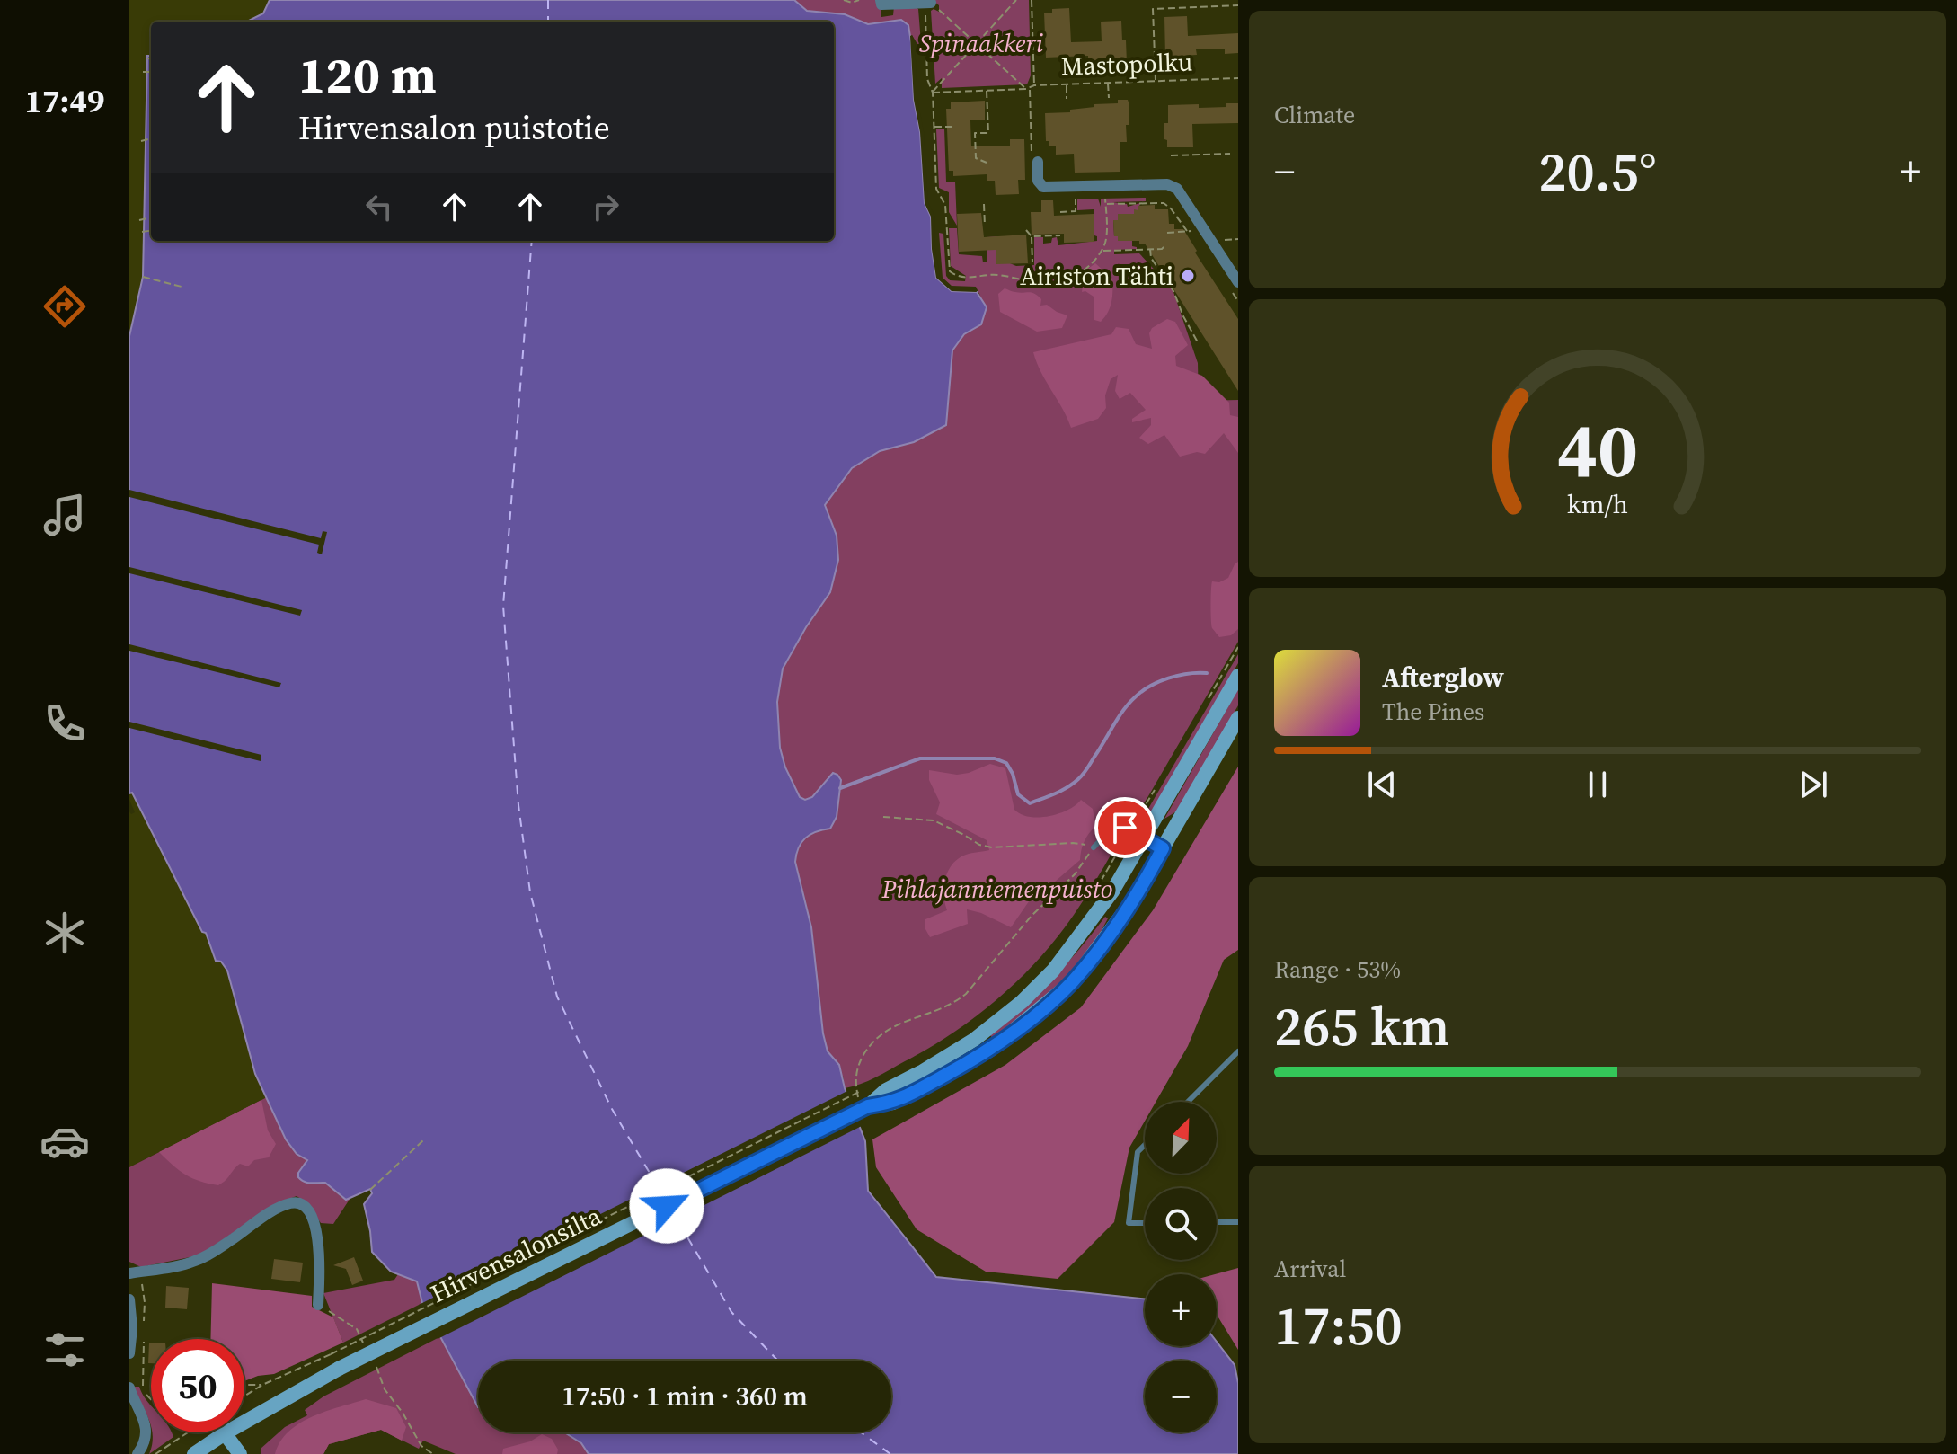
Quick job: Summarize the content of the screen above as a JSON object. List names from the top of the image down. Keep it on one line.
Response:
{"streets":{"main road":["Hirvensalonsilta"],"path":["Mastopolku"]},"parks":["Spinaakkeri","Pihlajanniemenpuisto"],"places":["Airiston Tähti"],"north":"top right","page":{"tabs":"17:49","tile":["Climate",["Range · 53%","265 km"],["Arrival","17:50"]],"turn":["120 m","Hirvensalon puistotie"],"heat":["−","20.5°","+"],"song":["Afterglow","The Pines"],"map_buttons":["+","−"],"limit":"50","trip":"17:50 · 1 min · 360 m","gauge":["40","km/h"]}}
